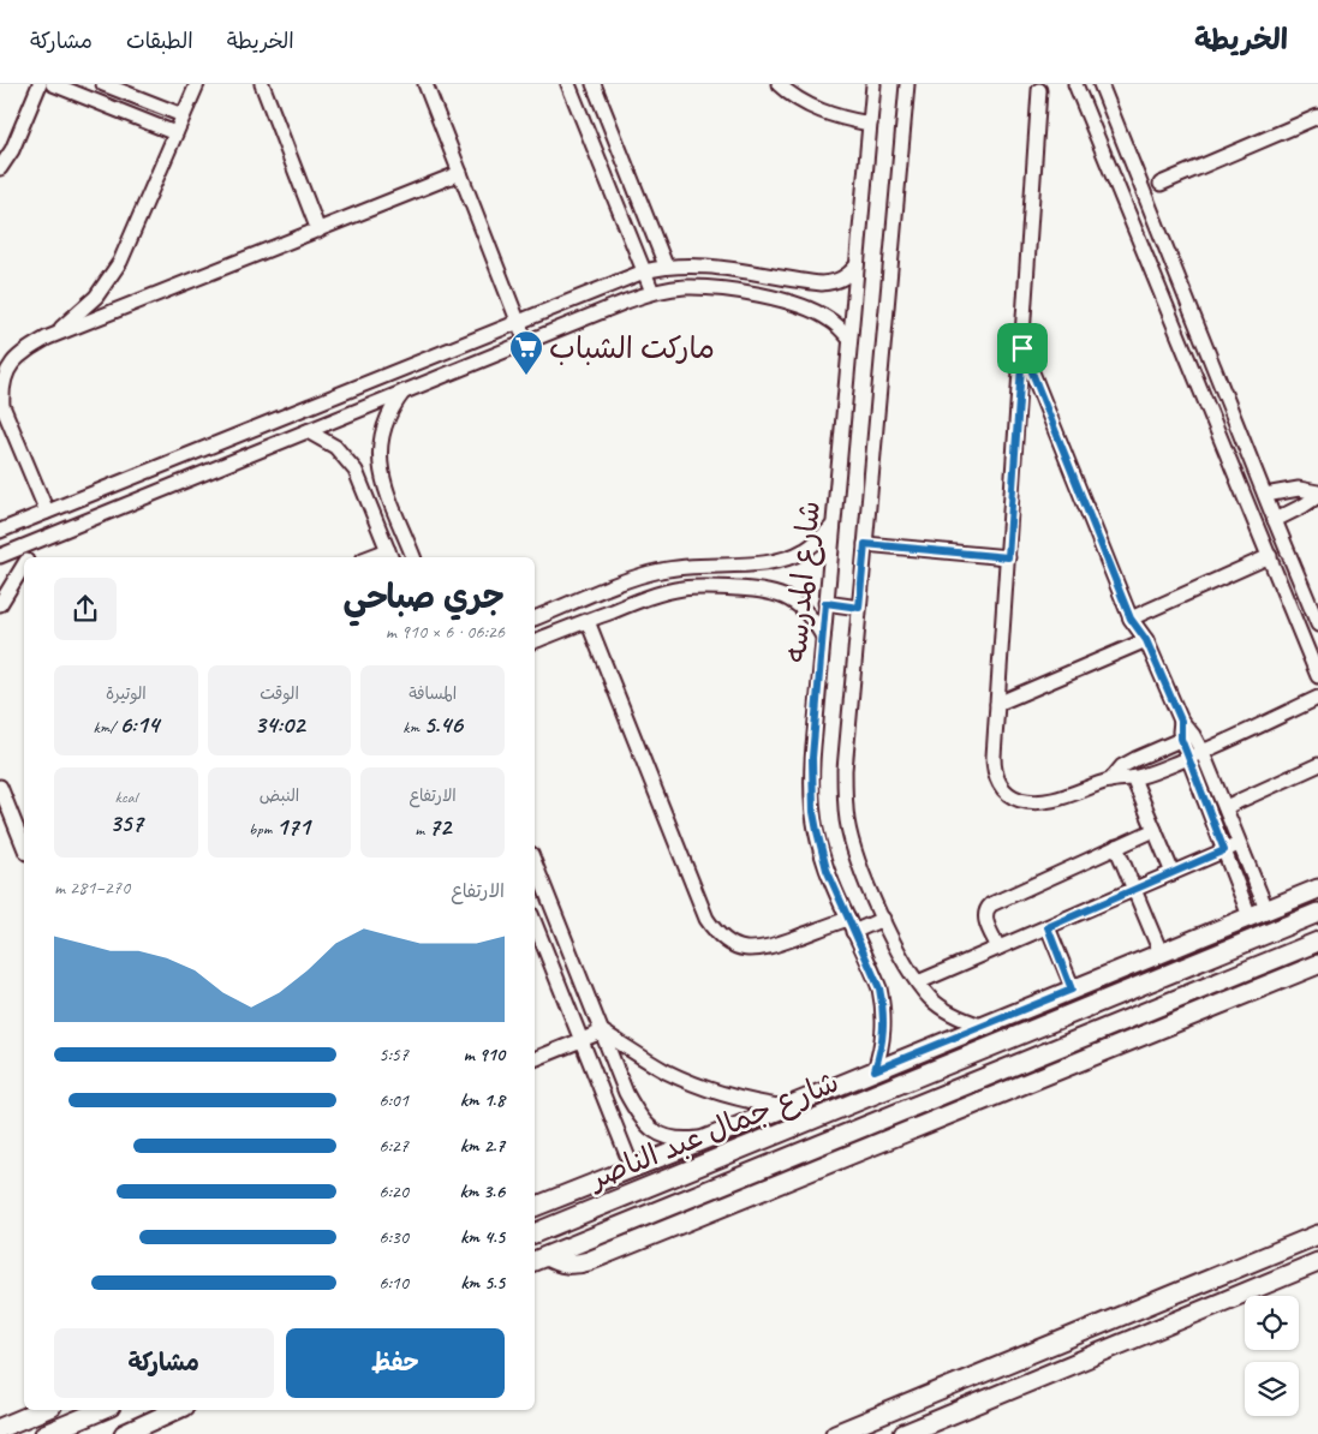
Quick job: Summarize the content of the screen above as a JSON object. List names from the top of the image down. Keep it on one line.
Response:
{"streets":{"main road":["شارع جمال عبد الناصر"],"street":["شارع المدرسه"]},"places":{"supermarket":["ماركت الشباب"]},"page":{"header":"الخريطة","nav":["الخريطة","الطبقات","مشاركة"],"heading":["جري صباحي","06:26 · 6 × 910 m"],"stats":[["المسافة","5.46 km"],["الوقت","34:02"],["الوتيرة","6:14 /km"],["الارتفاع","72 m"],["النبض","171 bpm"],["kcal","357"]],"chart":["الارتفاع","270–281 m"],"list":[{"name":"910 m","note":"5:57"},{"name":"1.8 km","note":"6:01"},{"name":"2.7 km","note":"6:27"},{"name":"3.6 km","note":"6:20"},{"name":"4.5 km","note":"6:30"},{"name":"5.5 km","note":"6:10"}],"buttons":["حفظ","مشاركة"]}}
